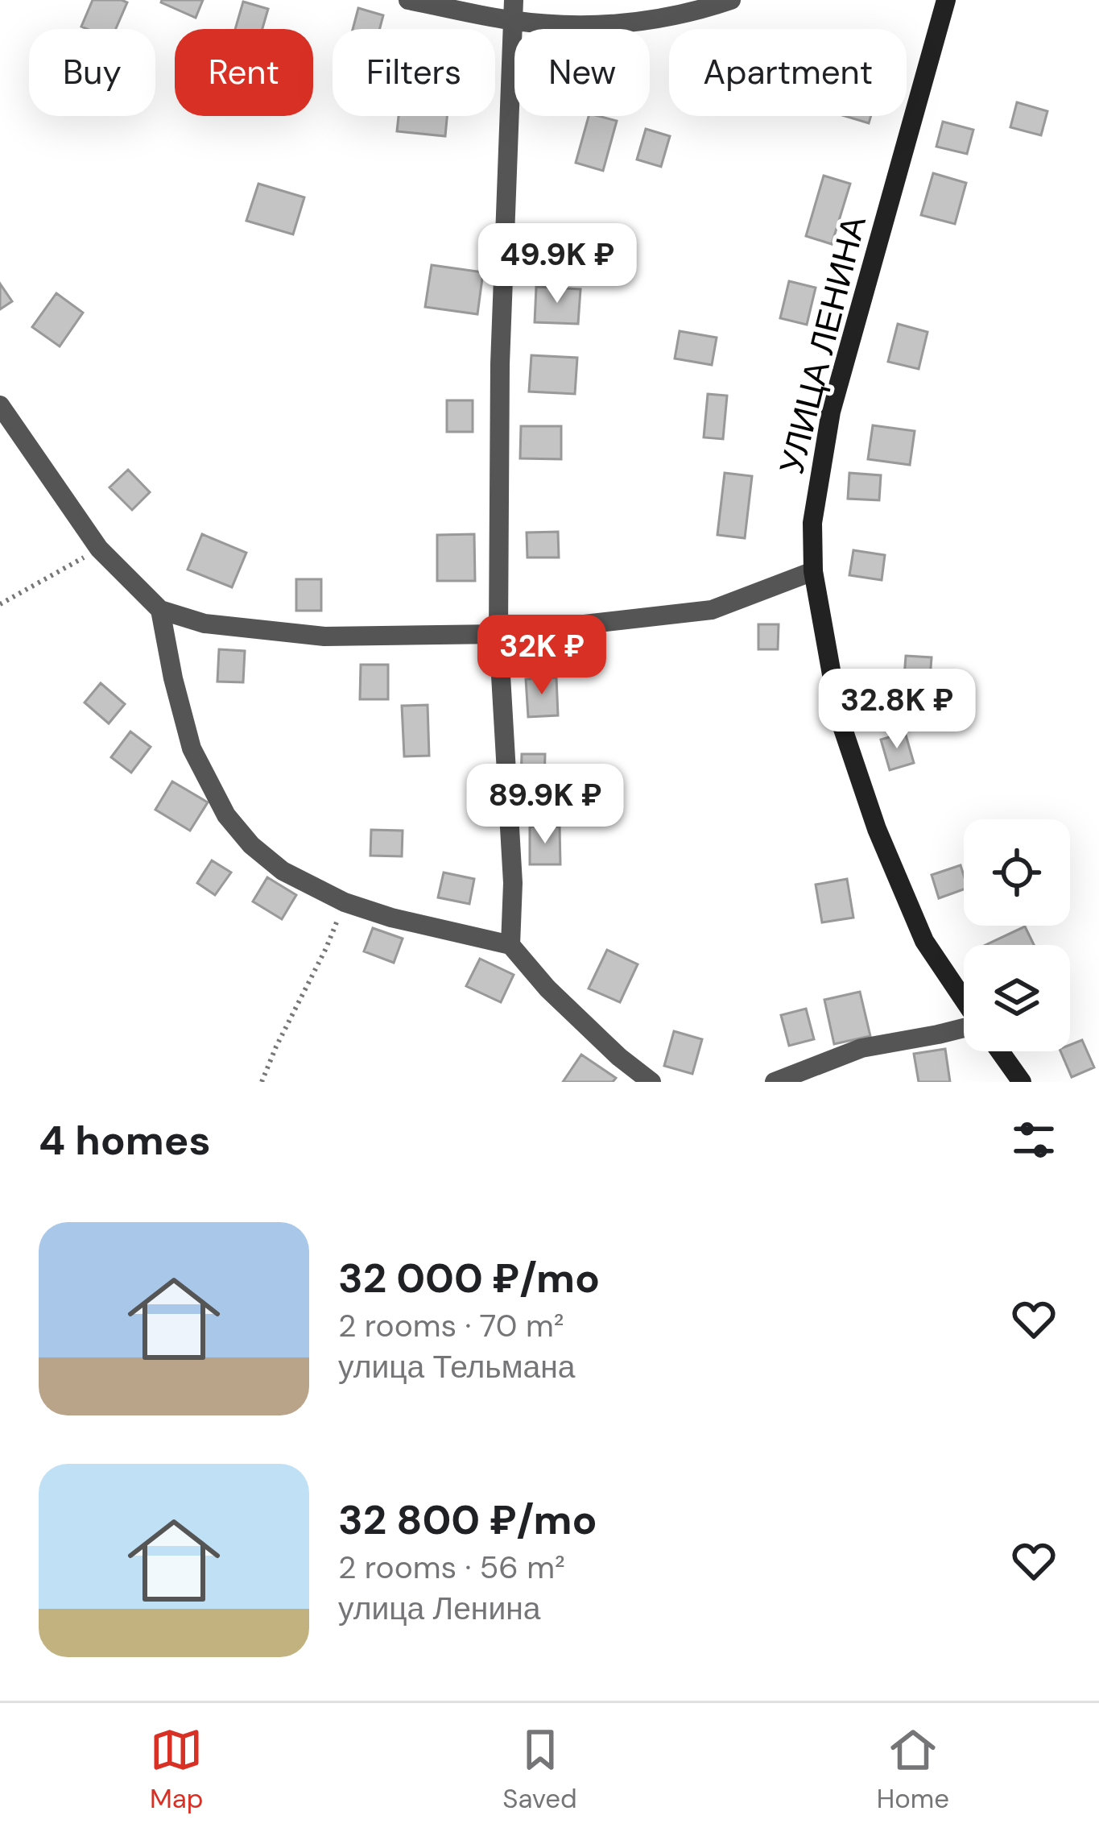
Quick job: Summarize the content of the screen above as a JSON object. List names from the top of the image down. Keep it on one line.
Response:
{"streets":{"main road":["УЛИЦА ЛЕНИНА"]},"page":{"chip":["Buy","Rent","Filters","New","Apartment"],"price":["49.9K ₽","32K ₽","32.8K ₽","89.9K ₽"],"heading":"4 homes","list":[{"name":"32 000 ₽/mo","note":"2 rooms · 70 m² · улица Тельмана"},{"name":"32 800 ₽/mo","note":"2 rooms · 56 m² · улица Ленина"}],"tabs":["Map","Saved","Home"]}}
